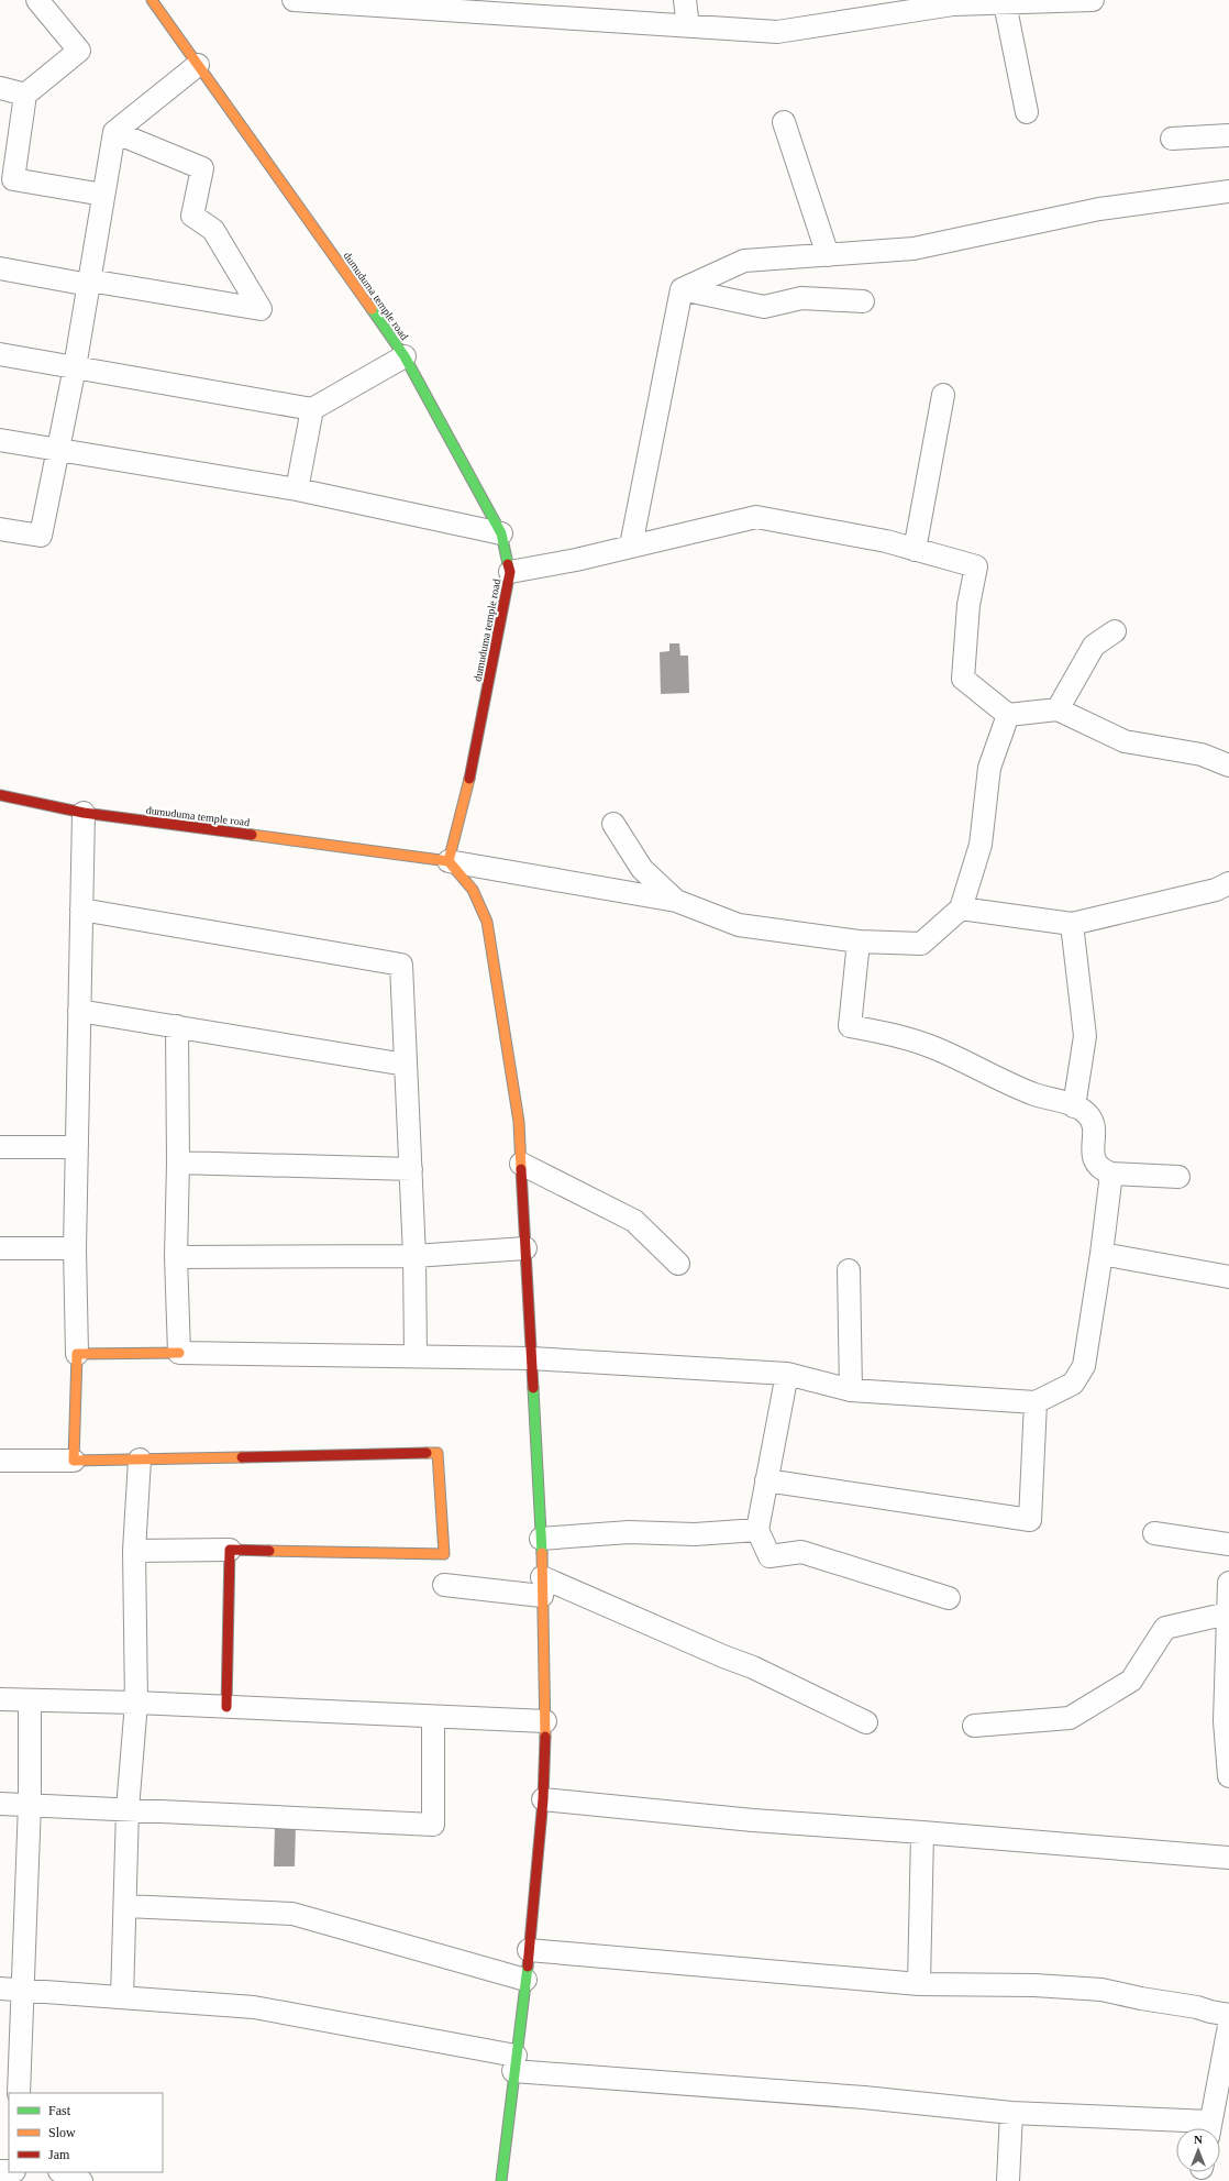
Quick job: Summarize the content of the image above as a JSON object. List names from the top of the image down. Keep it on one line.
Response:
{"streets":{"street":["dumuduma temple road"]},"legend":["Fast","Slow","Jam"],"north":"top"}
